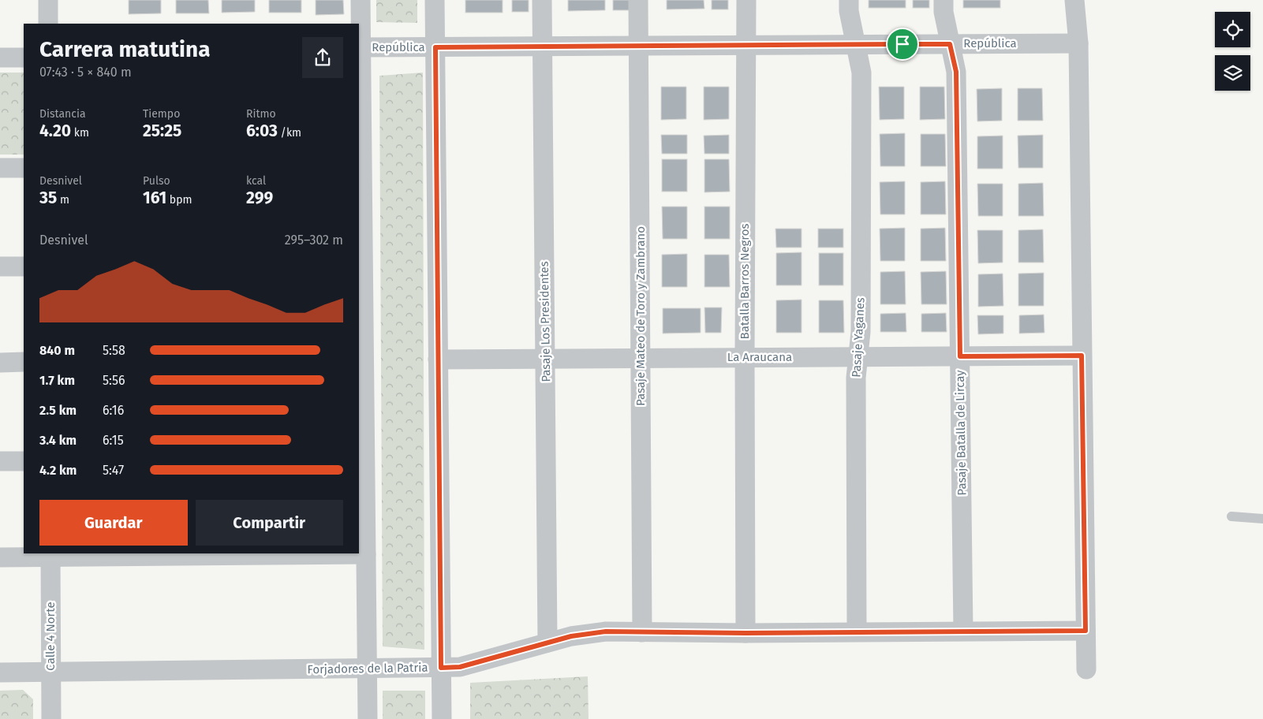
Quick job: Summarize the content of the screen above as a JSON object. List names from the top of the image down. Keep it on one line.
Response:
{"streets":{"street":["República","Batalla Barros Negros","Pasaje Mateo de Toro y Zambrano","Pasaje Los Presidentes","Pasaje Yaganes","La Araucana","Pasaje Batalla de Lircay","Calle 4 Norte","Forjadores de la Patria"]},"crossings":[["República","Batalla Barros Negros"],["República","Pasaje Mateo de Toro y Zambrano"],["República","Pasaje Los Presidentes"],["República","Pasaje Yaganes"],["República","Pasaje Batalla de Lircay"],["Batalla Barros Negros","La Araucana"],["Batalla Barros Negros","Forjadores de la Patria"],["Pasaje Mateo de Toro y Zambrano","La Araucana"],["Pasaje Mateo de Toro y Zambrano","Forjadores de la Patria"],["Pasaje Los Presidentes","La Araucana"],["Pasaje Los Presidentes","Forjadores de la Patria"],["Pasaje Yaganes","La Araucana"],["Pasaje Yaganes","Forjadores de la Patria"],["La Araucana","Pasaje Batalla de Lircay"],["Pasaje Batalla de Lircay","Forjadores de la Patria"],["Calle 4 Norte","Forjadores de la Patria"]],"page":{"heading":["Carrera matutina","07:43 · 5 × 840 m"],"stats":[["Distancia","4.20 km"],["Tiempo","25:25"],["Ritmo","6:03 /km"],["Desnivel","35 m"],["Pulso","161 bpm"],["kcal","299"]],"chart":["Desnivel","295–302 m"],"list":[{"name":"840 m","note":"5:58"},{"name":"1.7 km","note":"5:56"},{"name":"2.5 km","note":"6:16"},{"name":"3.4 km","note":"6:15"},{"name":"4.2 km","note":"5:47"}],"buttons":["Guardar","Compartir"]}}
